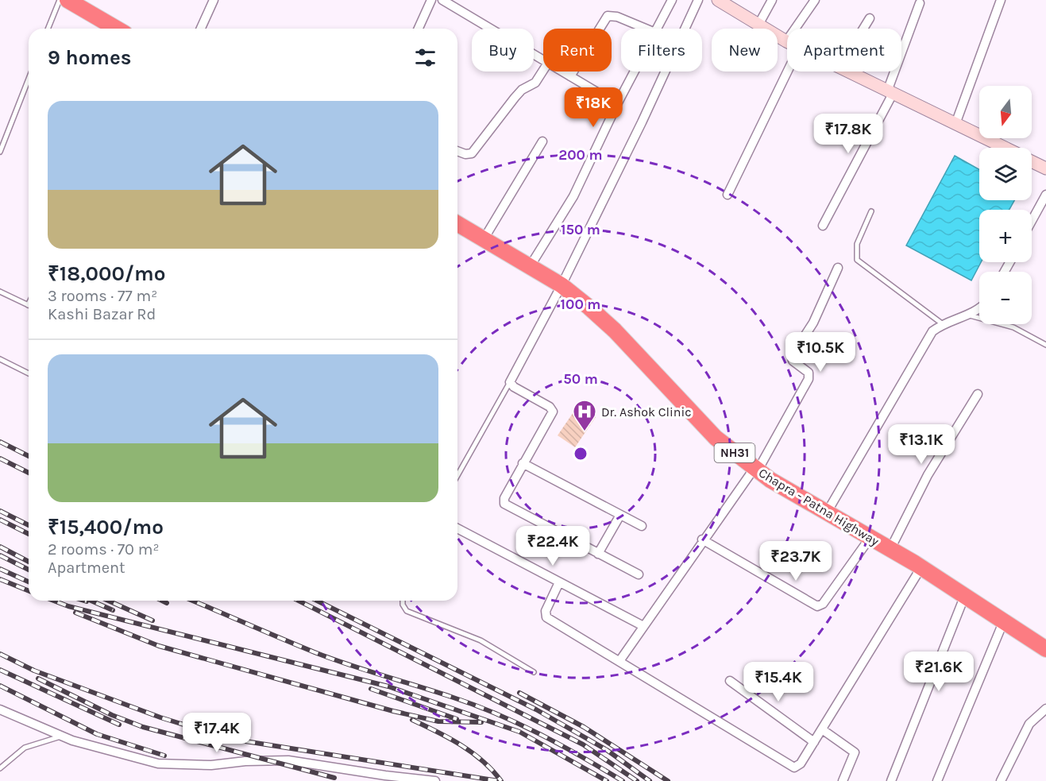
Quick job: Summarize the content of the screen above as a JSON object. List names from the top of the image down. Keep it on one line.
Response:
{"streets":{"highway":["NH31","Chapra - Patna Highway"]},"places":{"hospital":["Dr. Ashok Clinic"]},"north":"bottom","page":{"chip":["Buy","Rent","Filters","New","Apartment"],"heading":"9 homes","map_buttons":["+","−"],"list":[{"name":"₹18,000/mo","note":"3 rooms · 77 m² · Kashi Bazar Rd"},{"name":"₹15,400/mo","note":"2 rooms · 70 m² · Apartment"}],"price":["₹18K","₹17.8K","₹10.5K","₹13.1K","₹22.4K","₹23.7K","₹21.6K","₹15.4K","₹17.4K"]},"rings":["200 m","150 m","100 m","50 m"]}
